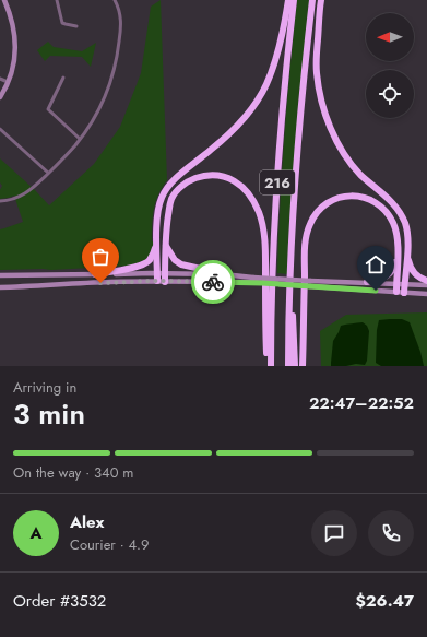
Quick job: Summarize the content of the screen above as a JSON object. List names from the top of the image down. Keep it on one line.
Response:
{"streets":{"highway":["216"]},"north":"left","page":{"heading":["3 min","Arriving in","22:47–22:52"],"panel":["Alex","Courier · 4.9","Order #3532","$26.47"],"bar":"On the way · 340 m","round":"A"}}
